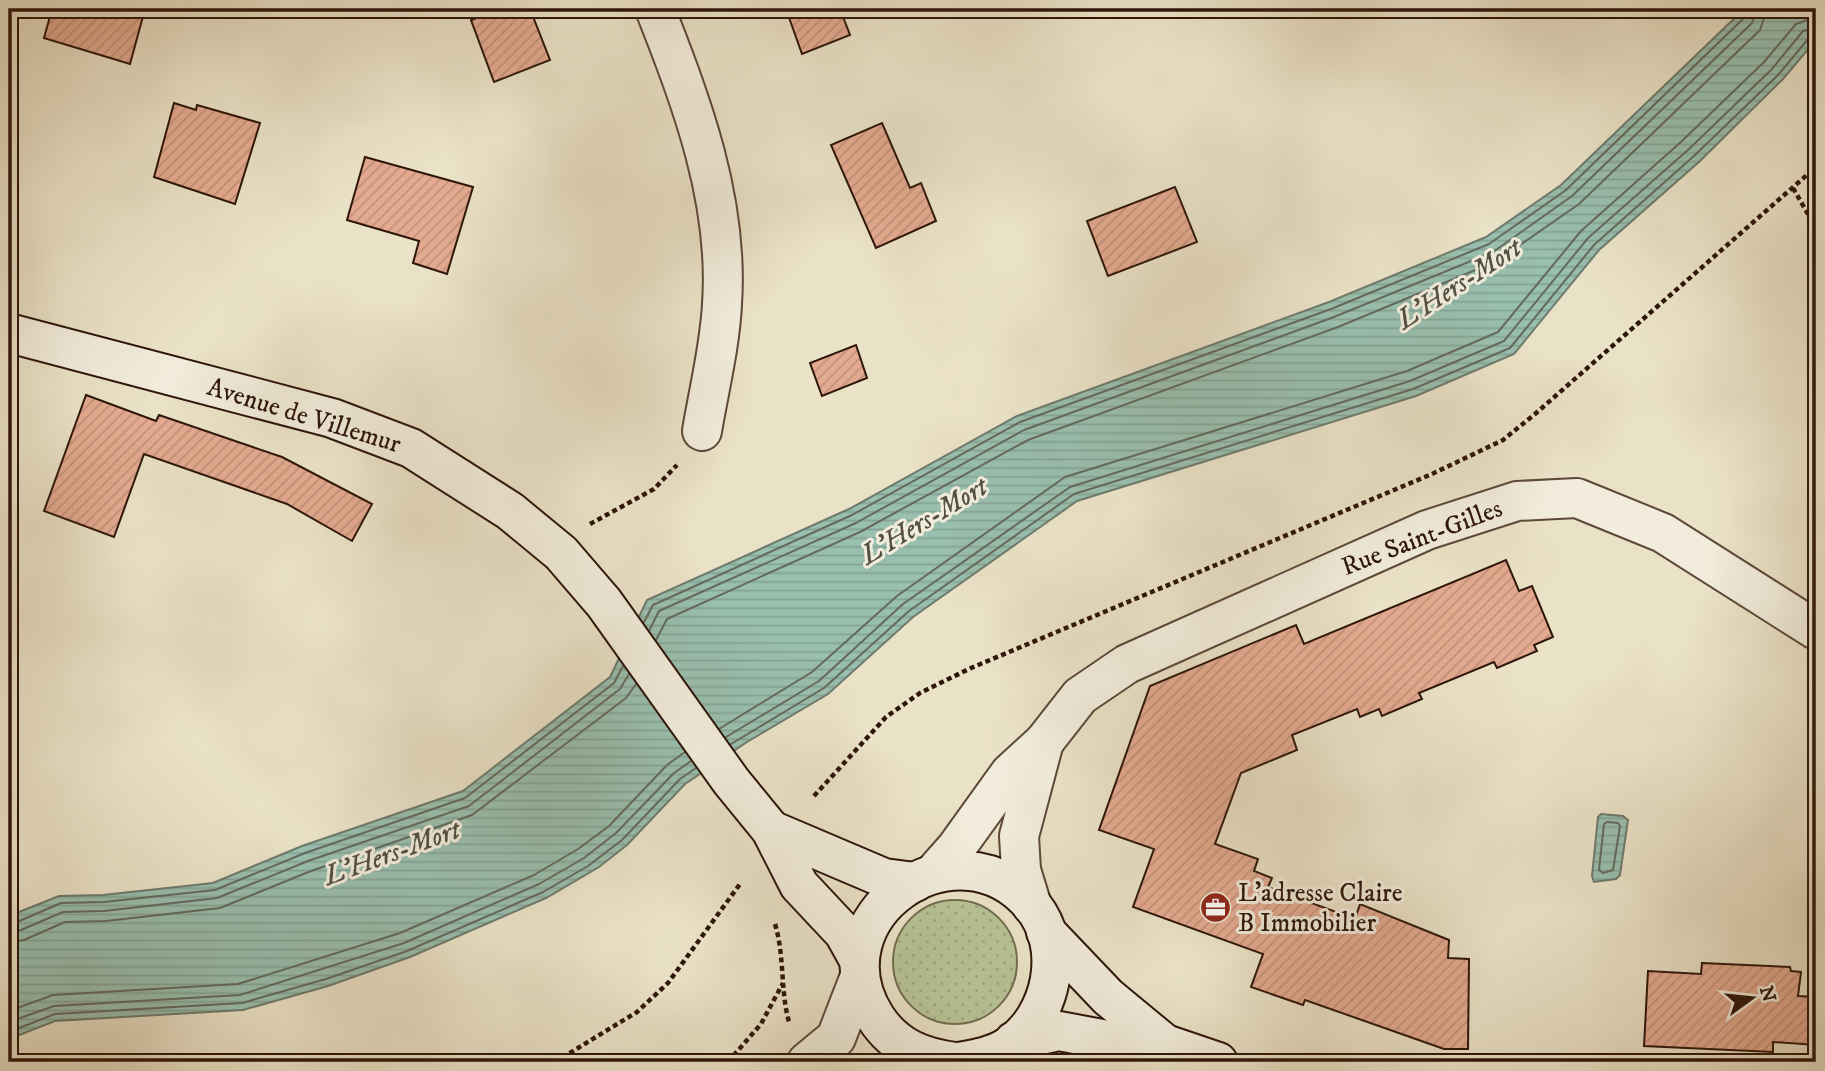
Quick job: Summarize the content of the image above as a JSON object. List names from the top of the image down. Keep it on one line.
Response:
{"streets":{"main road":["Avenue de Villemur","Rue Saint-Gilles"]},"water":["L'Hers-Mort"],"places":{"office":["L'adresse Claire B Immobilier"]},"north":"right"}
